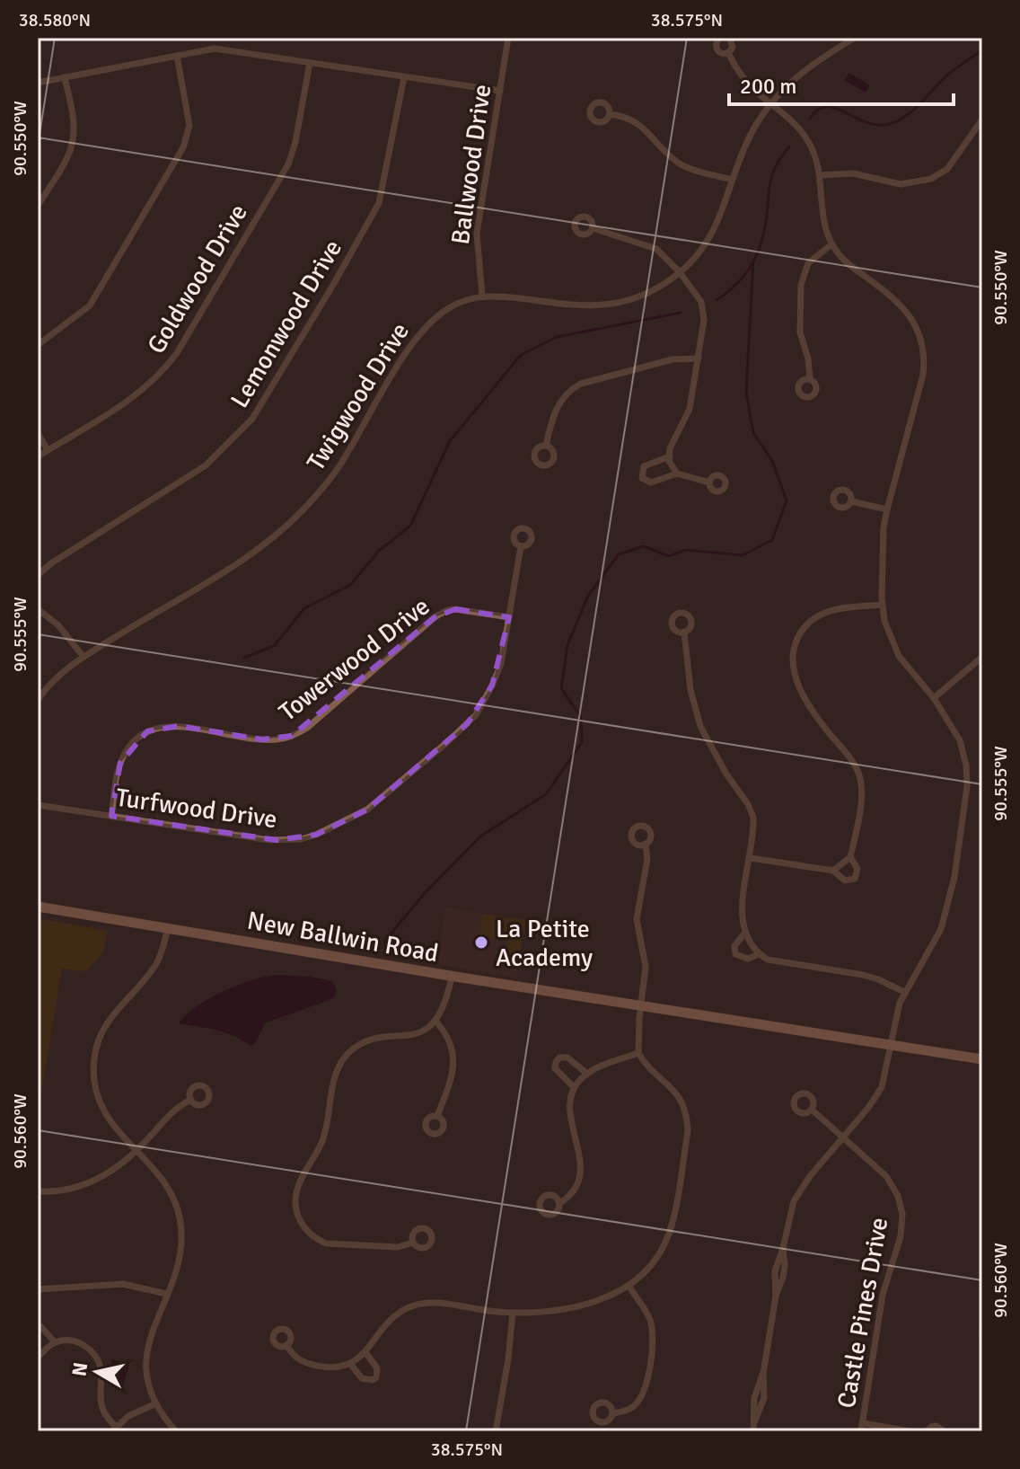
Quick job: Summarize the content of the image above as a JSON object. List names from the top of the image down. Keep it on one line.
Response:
{"streets":{"main road":["New Ballwin Road"],"street":["Ballwood Drive","Goldwood Drive","Lemonwood Drive","Twigwood Drive","Towerwood Drive","Turfwood Drive","Castle Pines Drive"]},"crossings":[["Ballwood Drive","Twigwood Drive"],["Towerwood Drive","Turfwood Drive"]],"places":["La Petite Academy"],"scale_bar":"200 m","north":"left","coordinates":["38.580°N","38.575°N","90.550°W","90.555°W","90.560°W"]}
